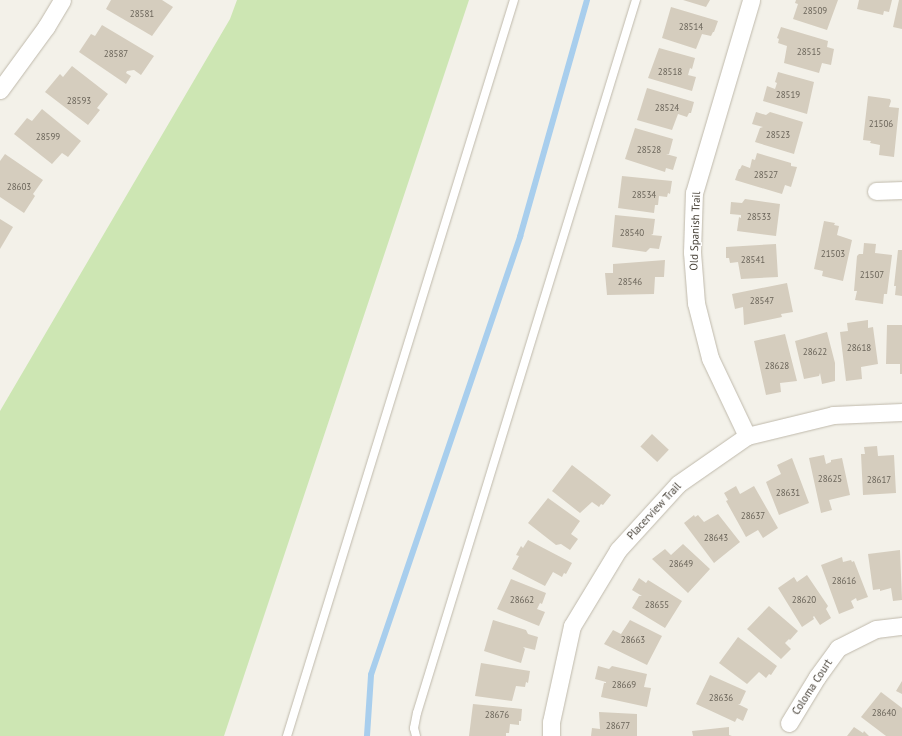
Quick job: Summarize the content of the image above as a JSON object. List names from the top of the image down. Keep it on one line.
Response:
{"streets":{"street":["Old Spanish Trail","Placerview Trail","Coloma Court"]},"crossings":[["Old Spanish Trail","Placerview Trail"]],"house_numbers":["28509","28581","28514","28515","28587","28518","28519","28593","28524","21506","28523","28599","28528","28527","28603","28534","28533","28540","21503","28541","21507","28546","28547","28618","28622","28628","28625","28617","28631","28637","28643","28649","28616","28662","28620","28655","28663","28669","28636","28640","28676","28677"]}
